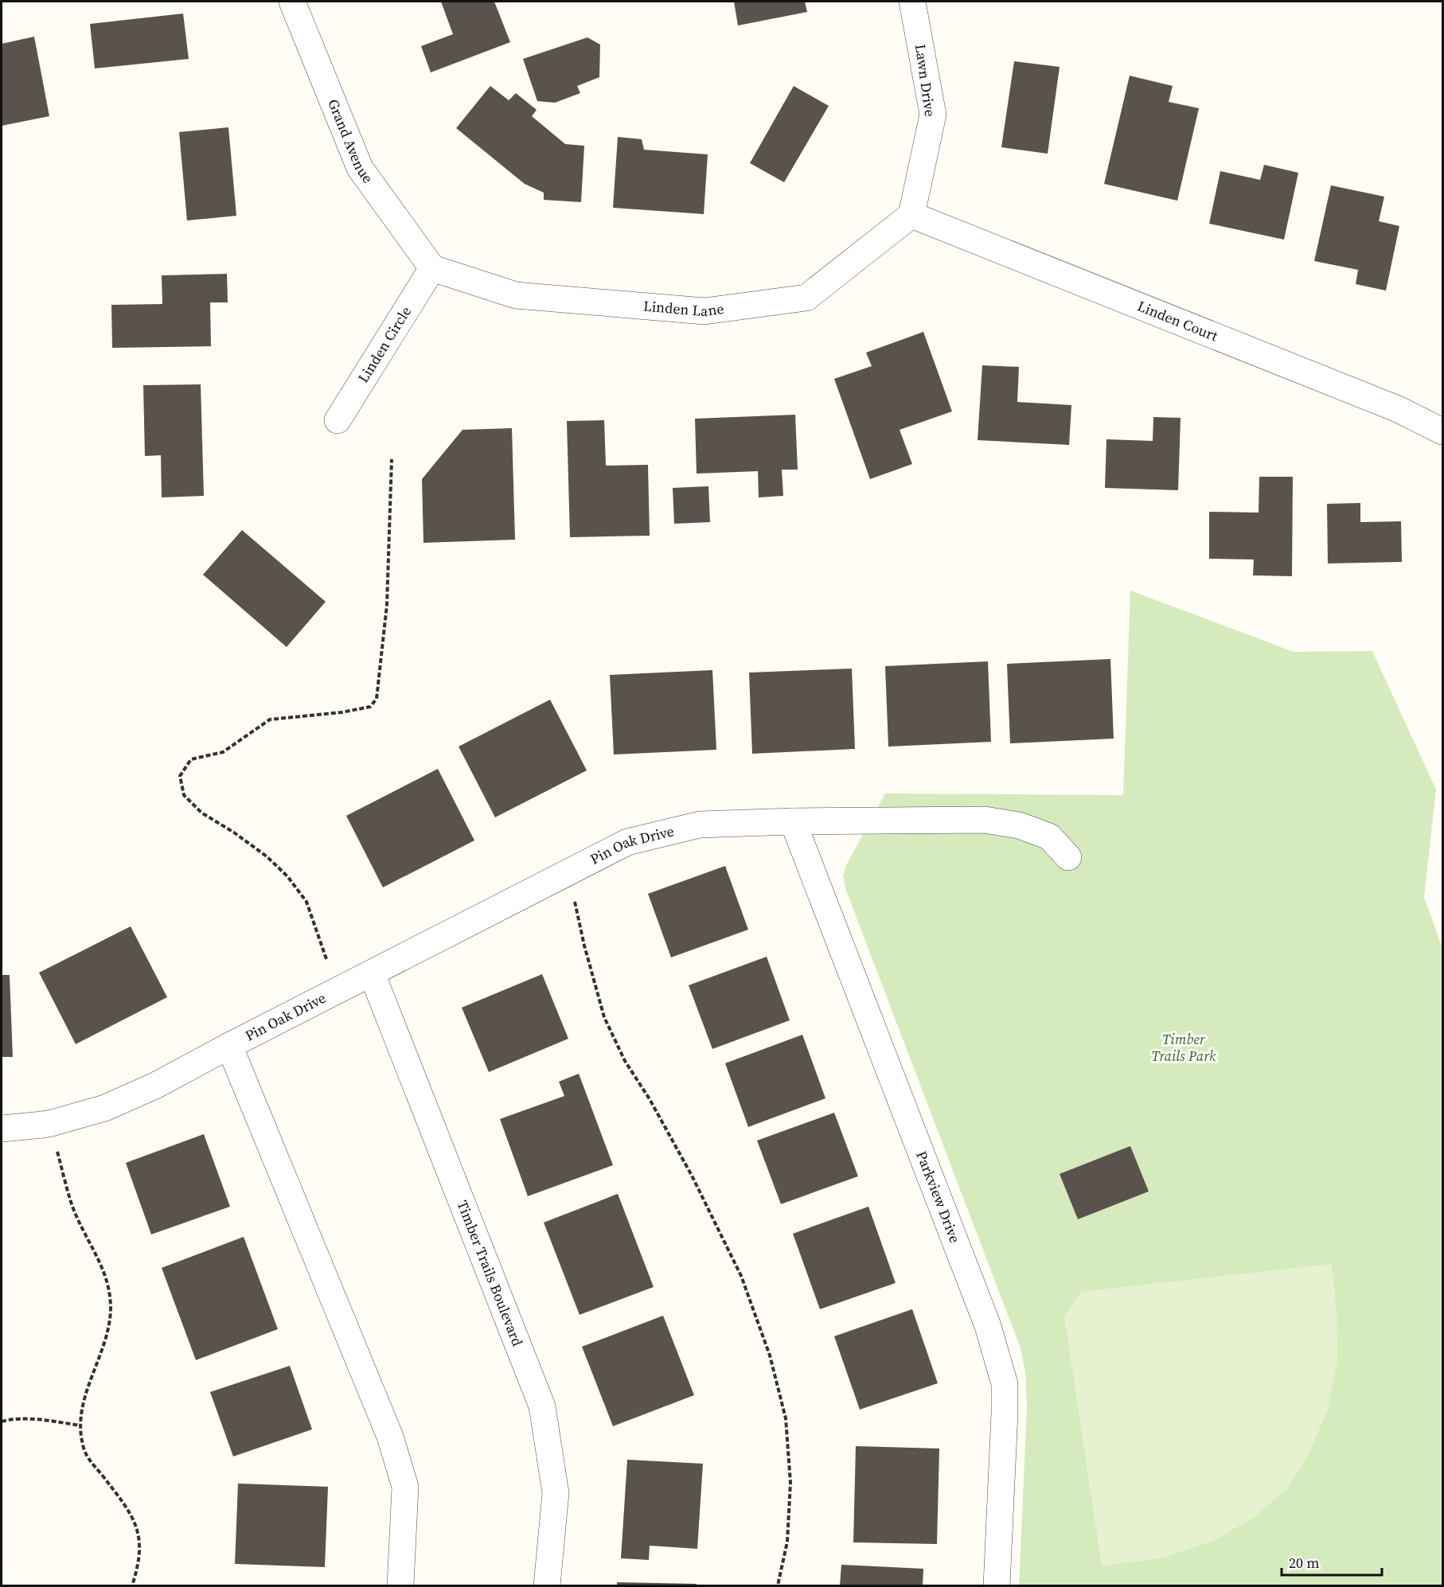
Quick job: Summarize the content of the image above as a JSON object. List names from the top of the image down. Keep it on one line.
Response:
{"streets":{"street":["Lawn Drive","Grand Avenue","Linden Lane","Linden Court","Linden Circle","Pin Oak Drive","Parkview Drive","Timber Trails Boulevard"]},"crossings":[["Lawn Drive","Linden Lane"],["Lawn Drive","Linden Court"],["Grand Avenue","Linden Lane"],["Grand Avenue","Linden Circle"],["Linden Lane","Linden Court"],["Linden Lane","Linden Circle"],["Pin Oak Drive","Parkview Drive"],["Pin Oak Drive","Timber Trails Boulevard"]],"parks":["Timber Trails Park"],"scale_bar":"20 m"}
